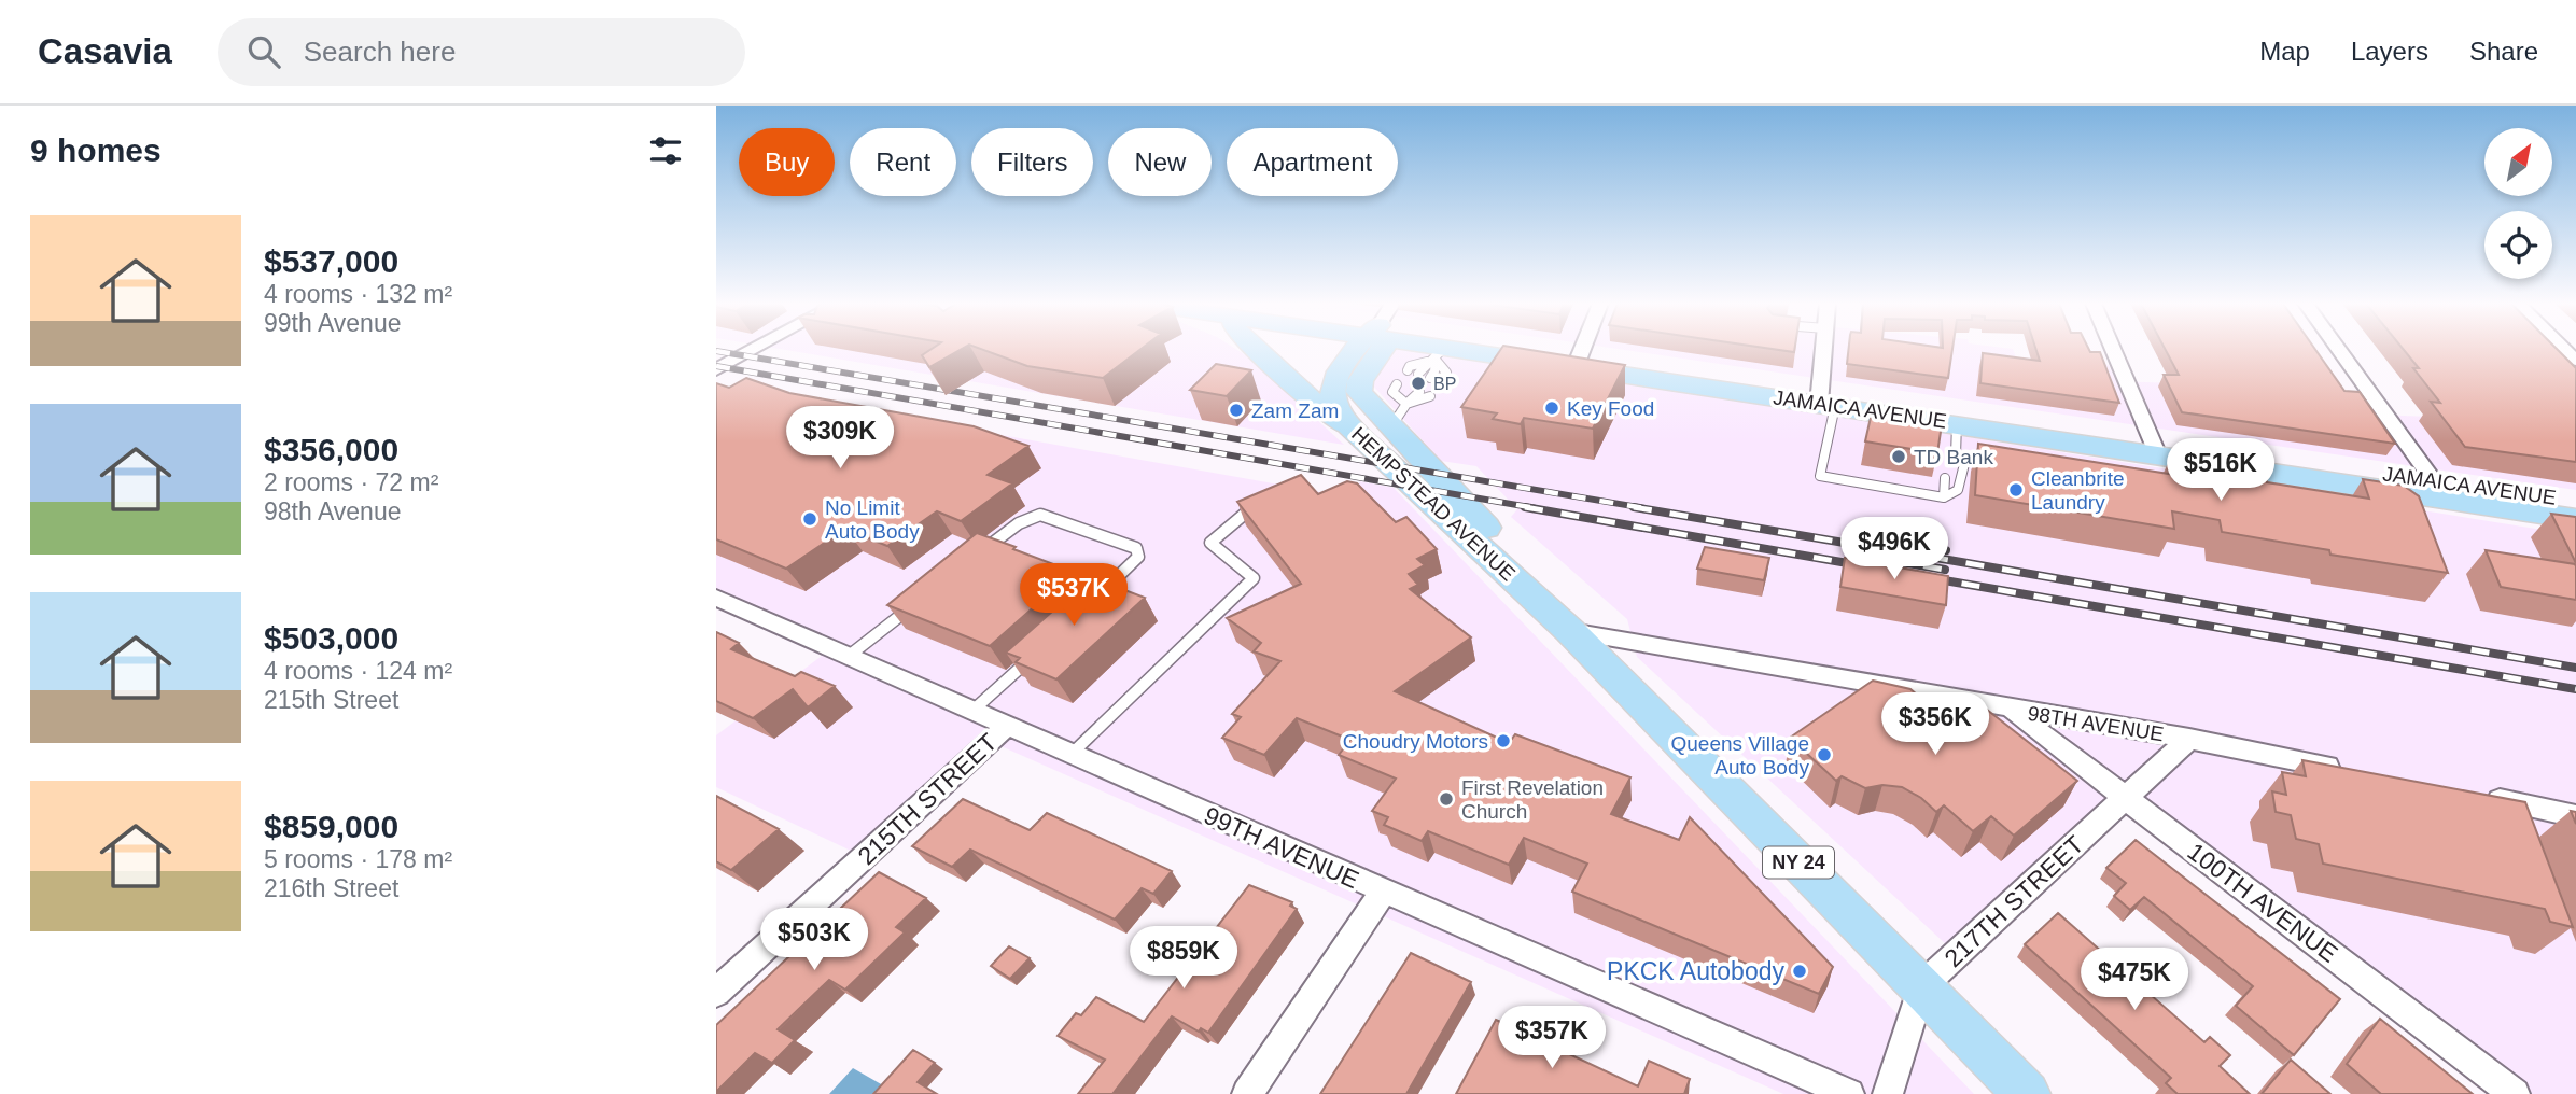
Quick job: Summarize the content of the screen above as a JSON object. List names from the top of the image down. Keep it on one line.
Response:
{"streets":{"main road":["JAMAICA AVENUE","HEMPSTEAD AVENUE","NY 24"],"street":["98TH AVENUE","215TH STREET","99TH AVENUE","217TH STREET","100TH AVENUE"]},"crossings":[["HEMPSTEAD AVENUE","98TH AVENUE"],["HEMPSTEAD AVENUE","NY 24"],["HEMPSTEAD AVENUE","217TH STREET"],["98TH AVENUE","217TH STREET"],["98TH AVENUE","100TH AVENUE"],["215TH STREET","99TH AVENUE"],["217TH STREET","100TH AVENUE"]],"places":["BP","Key Food","Zam Zam","TD Bank","Cleanbrite Laundry","No Limit Auto Body","Choudry Motors","Queens Village Auto Body","First Revelation Church","PKCK Autobody"],"north":"top right","page":{"header":"Casavia","search":"Search here","nav":["Map","Layers","Share"],"heading":"9 homes","chip":["Buy","Rent","Filters","New","Apartment"],"list":[{"name":"$537,000","note":"4 rooms · 132 m² · 99th Avenue"},{"name":"$356,000","note":"2 rooms · 72 m² · 98th Avenue"},{"name":"$503,000","note":"4 rooms · 124 m² · 215th Street"},{"name":"$859,000","note":"5 rooms · 178 m² · 216th Street"}],"price":["$309K","$516K","$496K","$537K","$356K","$503K","$859K","$475K","$357K"]}}
